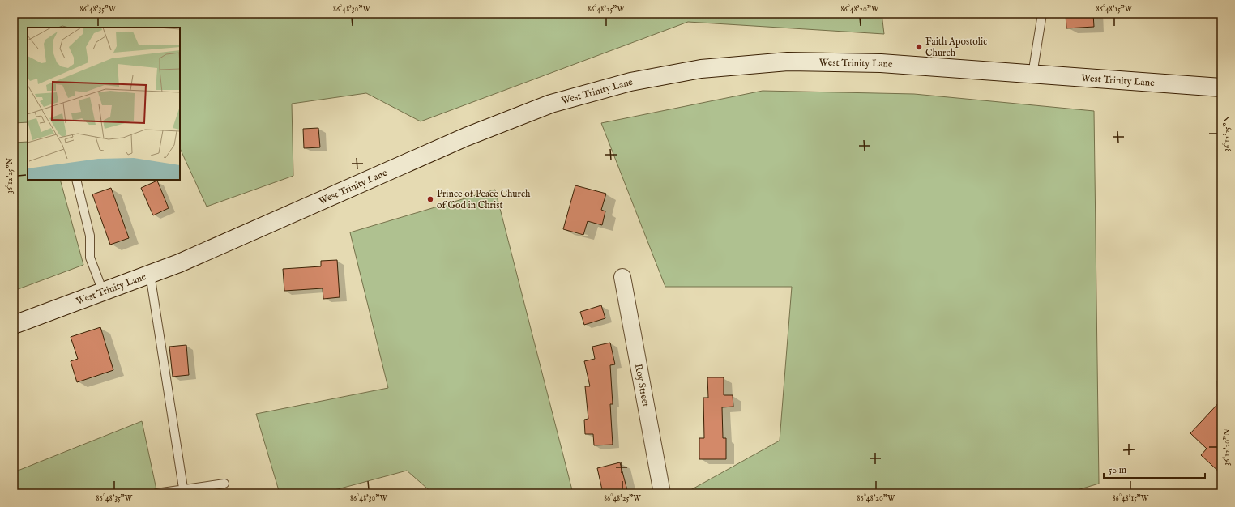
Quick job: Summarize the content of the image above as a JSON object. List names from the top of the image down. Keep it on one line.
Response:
{"streets":{"main road":["West Trinity Lane"],"street":["Roy Street"]},"places":["Faith Apostolic Church","Prince of Peace Church of God in Christ"],"scale_bar":"50 m","coordinates":["86°48'35\"W","86°48'30\"W","86°48'25\"W","86°48'20\"W","86°48'15\"W","36°12'25\"N","36°12'20\"N"]}
